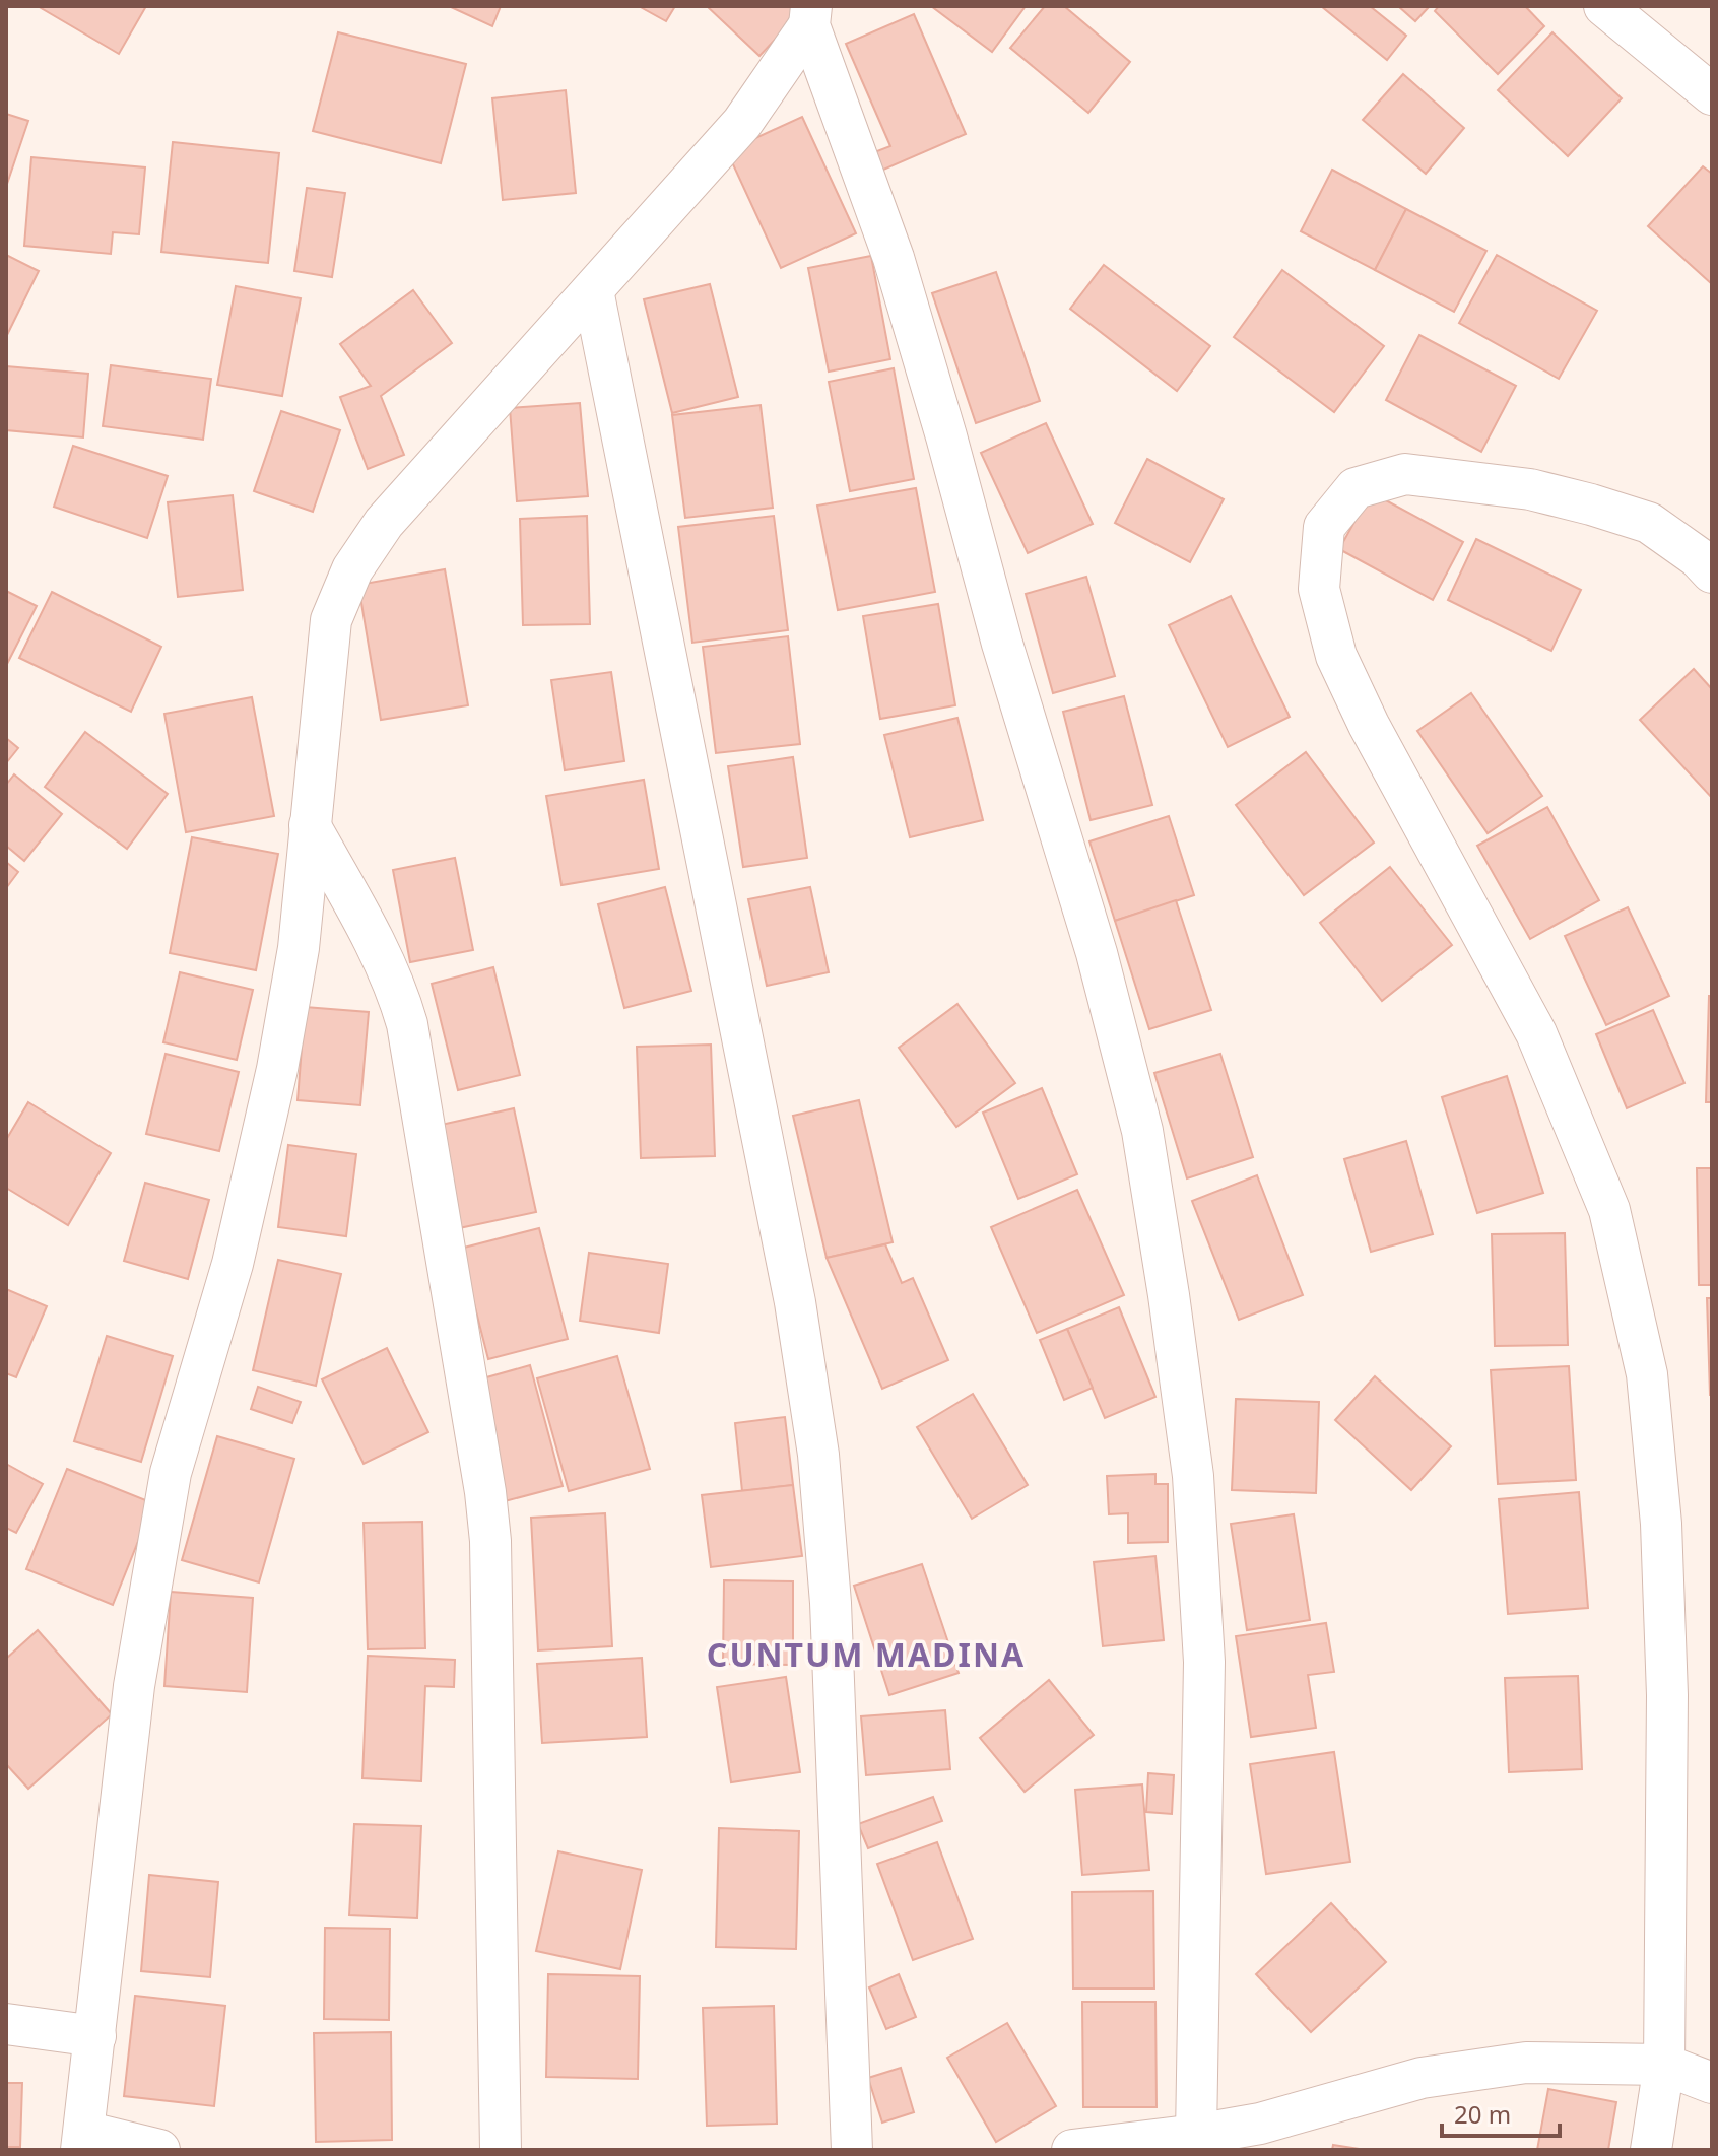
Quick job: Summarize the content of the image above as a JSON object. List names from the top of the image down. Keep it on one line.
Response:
{"districts":["CUNTUM MADINA"],"scale_bar":"20 m"}
